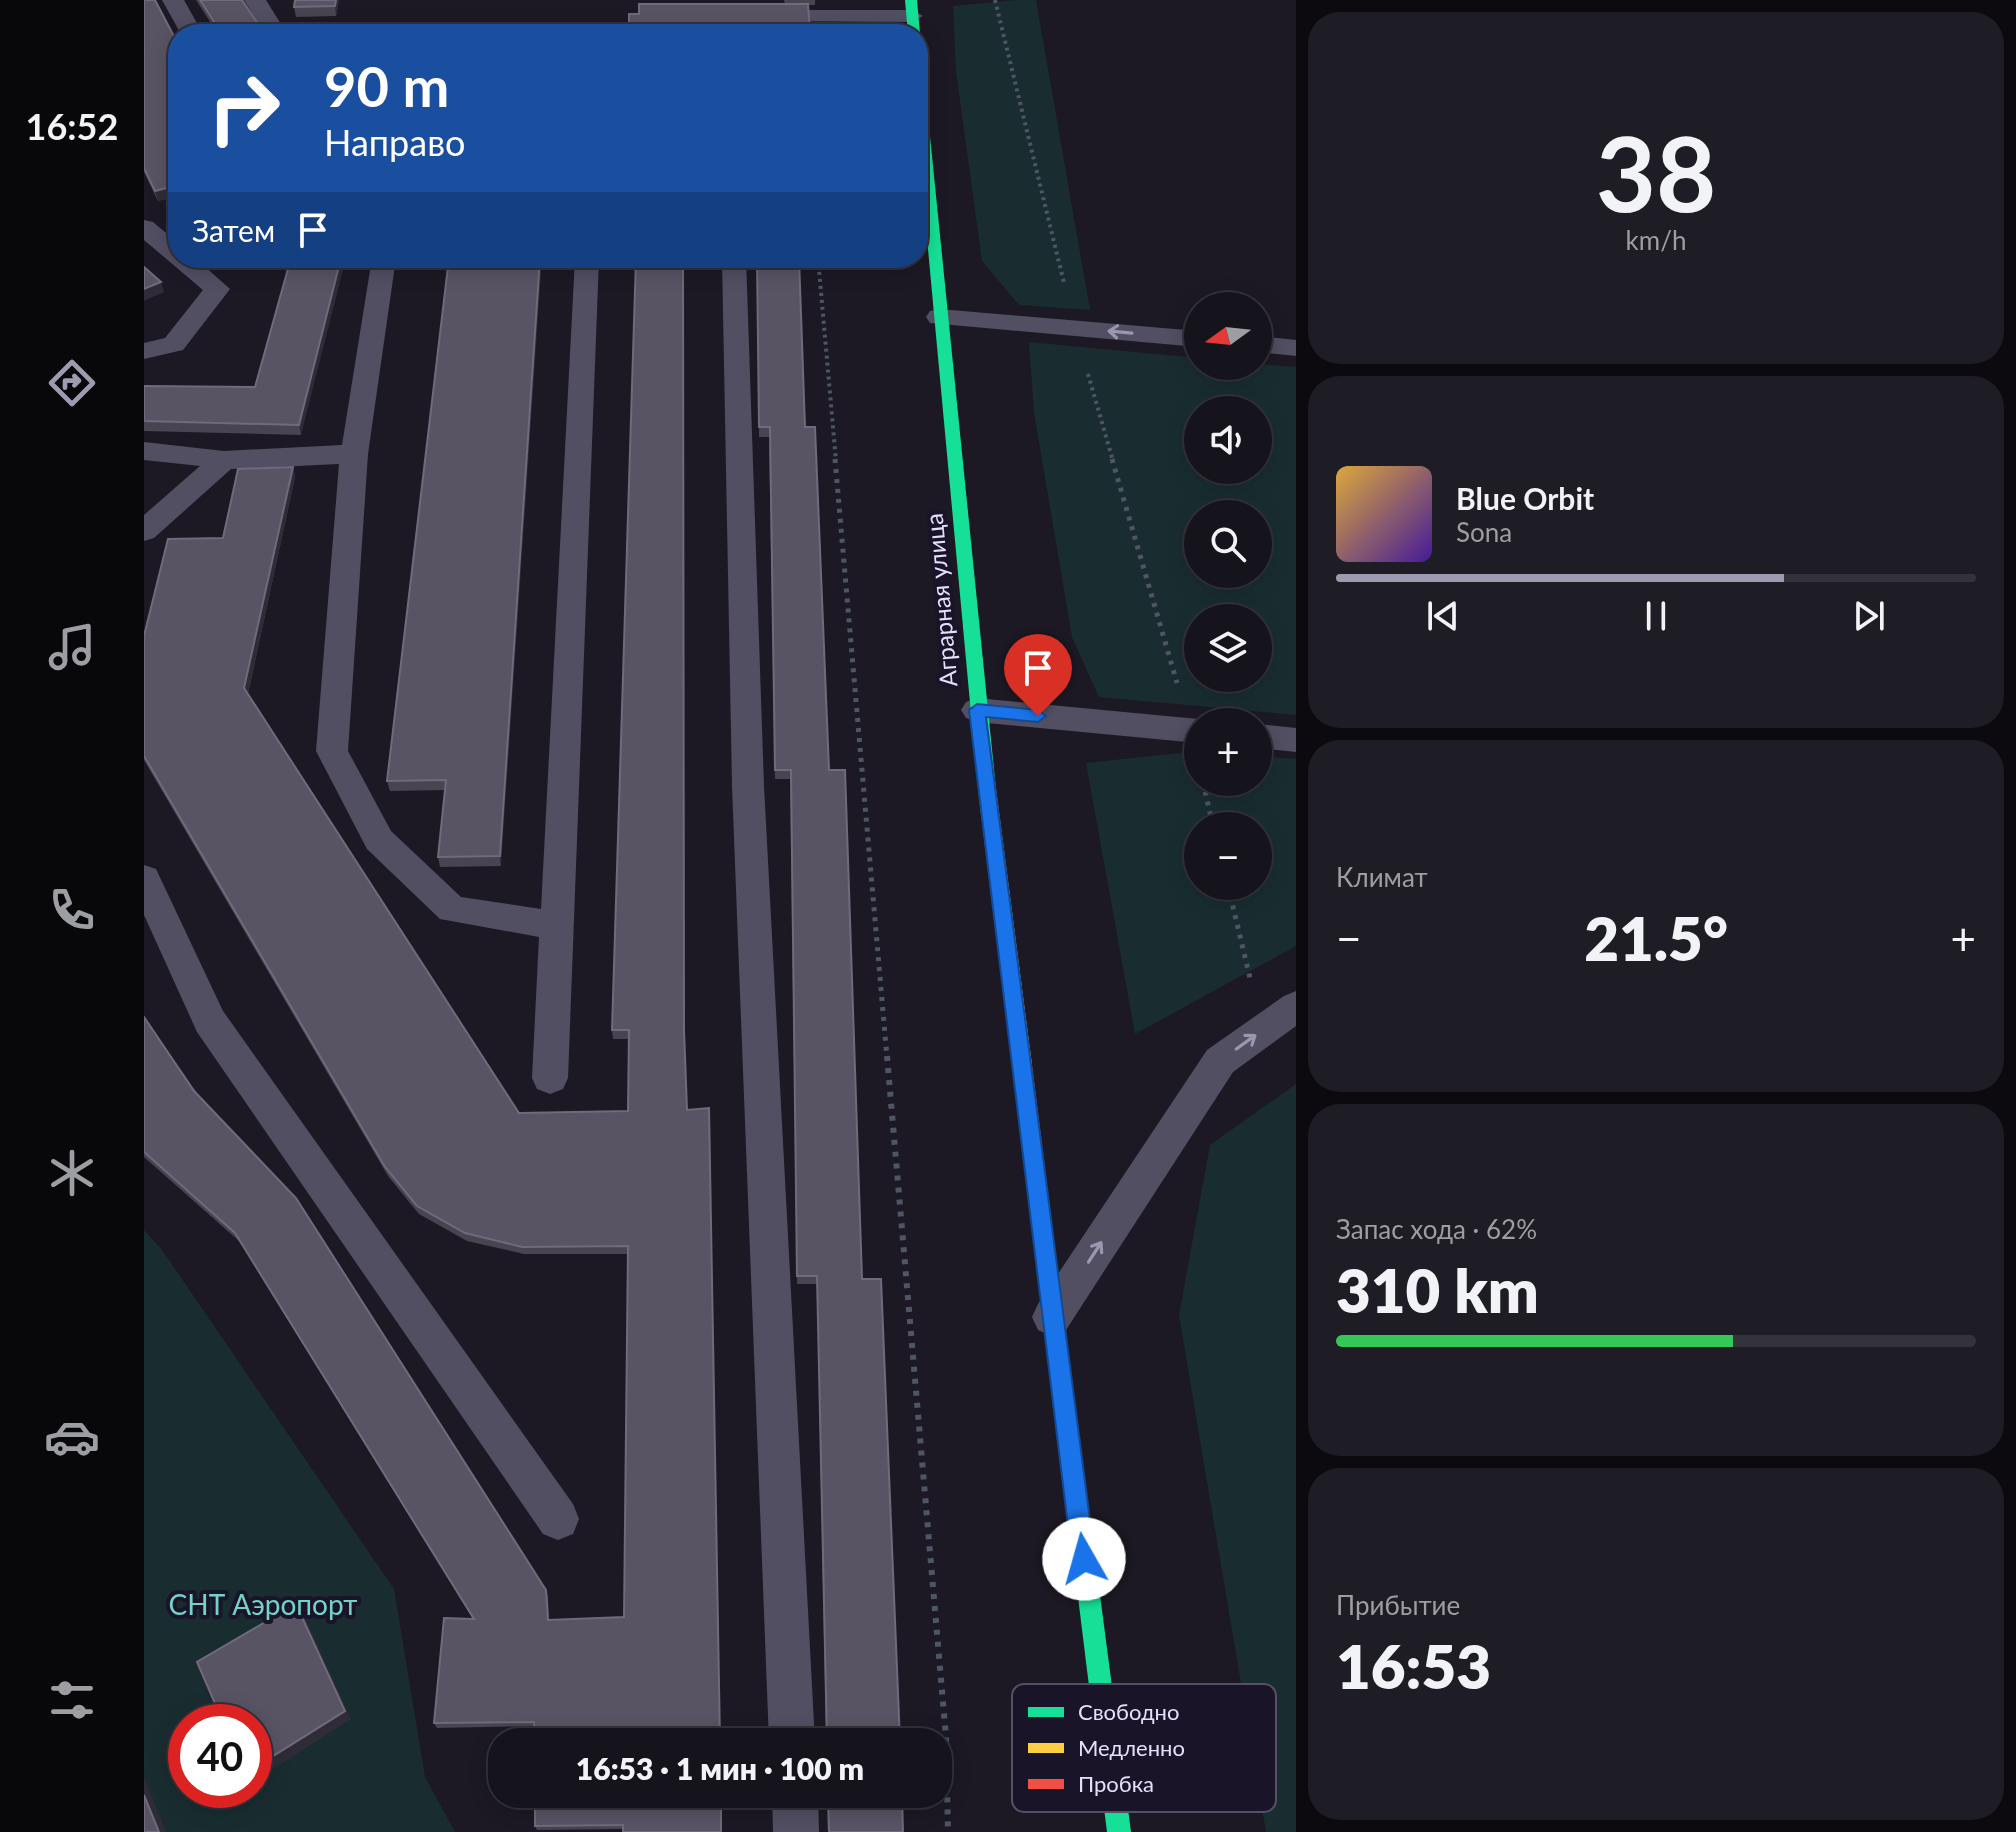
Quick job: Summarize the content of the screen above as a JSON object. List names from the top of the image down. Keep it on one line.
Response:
{"streets":{"street":["Аграрная улица"]},"parks":["СНТ Аэропорт"],"legend":["Свободно","Медленно","Пробка"],"north":"left","page":{"tabs":"16:52","tile":[["38","km/h"],"Климат",["Запас хода · 62%","310 km"],["Прибытие","16:53"]],"turn":["90 m","Направо"],"then":"Затем","map_buttons":["+","−"],"song":["Blue Orbit","Sona"],"heat":["−","21.5°","+"],"limit":"40","trip":"16:53 · 1 мин · 100 m"}}
